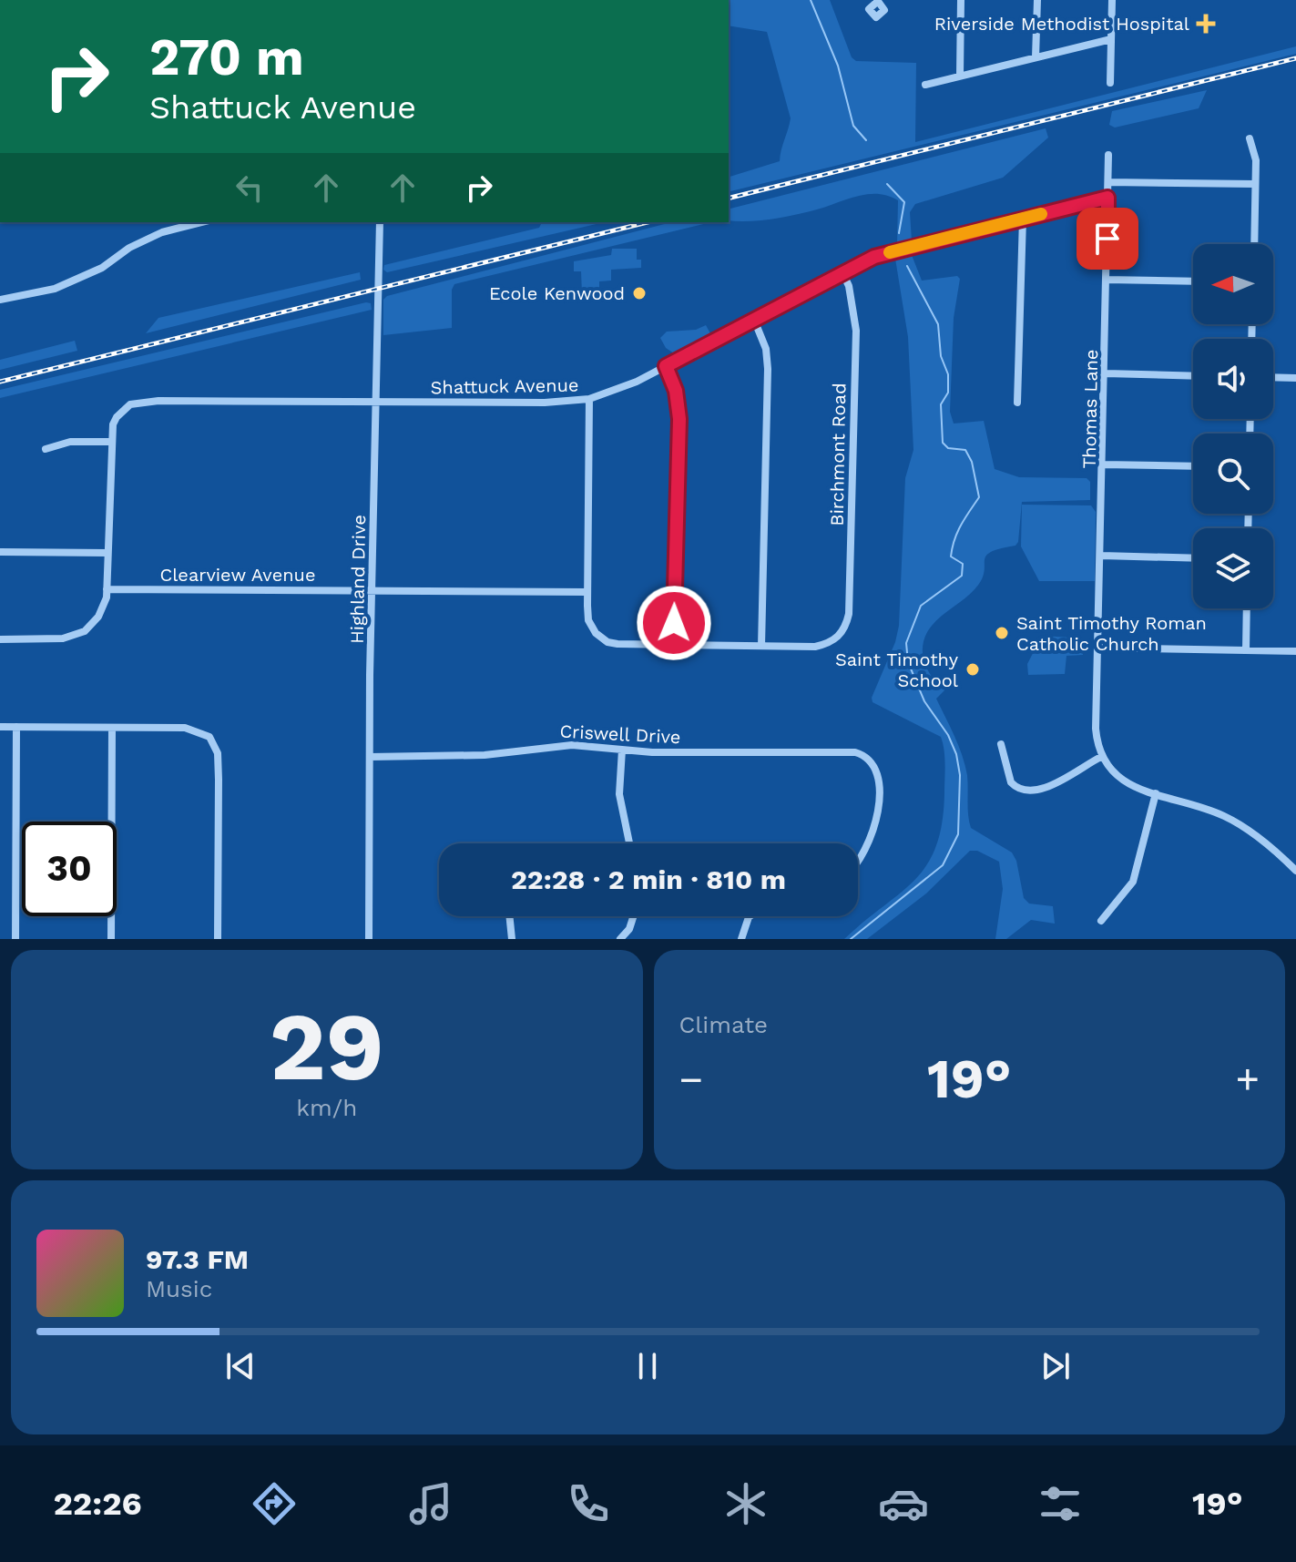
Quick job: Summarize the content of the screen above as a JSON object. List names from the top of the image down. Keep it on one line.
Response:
{"streets":{"street":["Shattuck Avenue","Thomas Lane","Birchmont Road","Clearview Avenue","Highland Drive","Criswell Drive"]},"crossings":[["Shattuck Avenue","Thomas Lane"],["Shattuck Avenue","Birchmont Road"],["Shattuck Avenue","Highland Drive"],["Clearview Avenue","Highland Drive"],["Highland Drive","Criswell Drive"]],"places":{"health":["Riverside Methodist Hospital"],"other":["Ecole Kenwood","Saint Timothy Roman Catholic Church","Saint Timothy School"]},"north":"left","page":{"turn":["270 m","Shattuck Avenue"],"limit":"30","trip":"22:28 · 2 min · 810 m","tile":[["29","km/h"],"Climate"],"heat":["−","19°","+"],"song":["97.3 FM","Music"],"tabs":["22:26","19°"]}}
